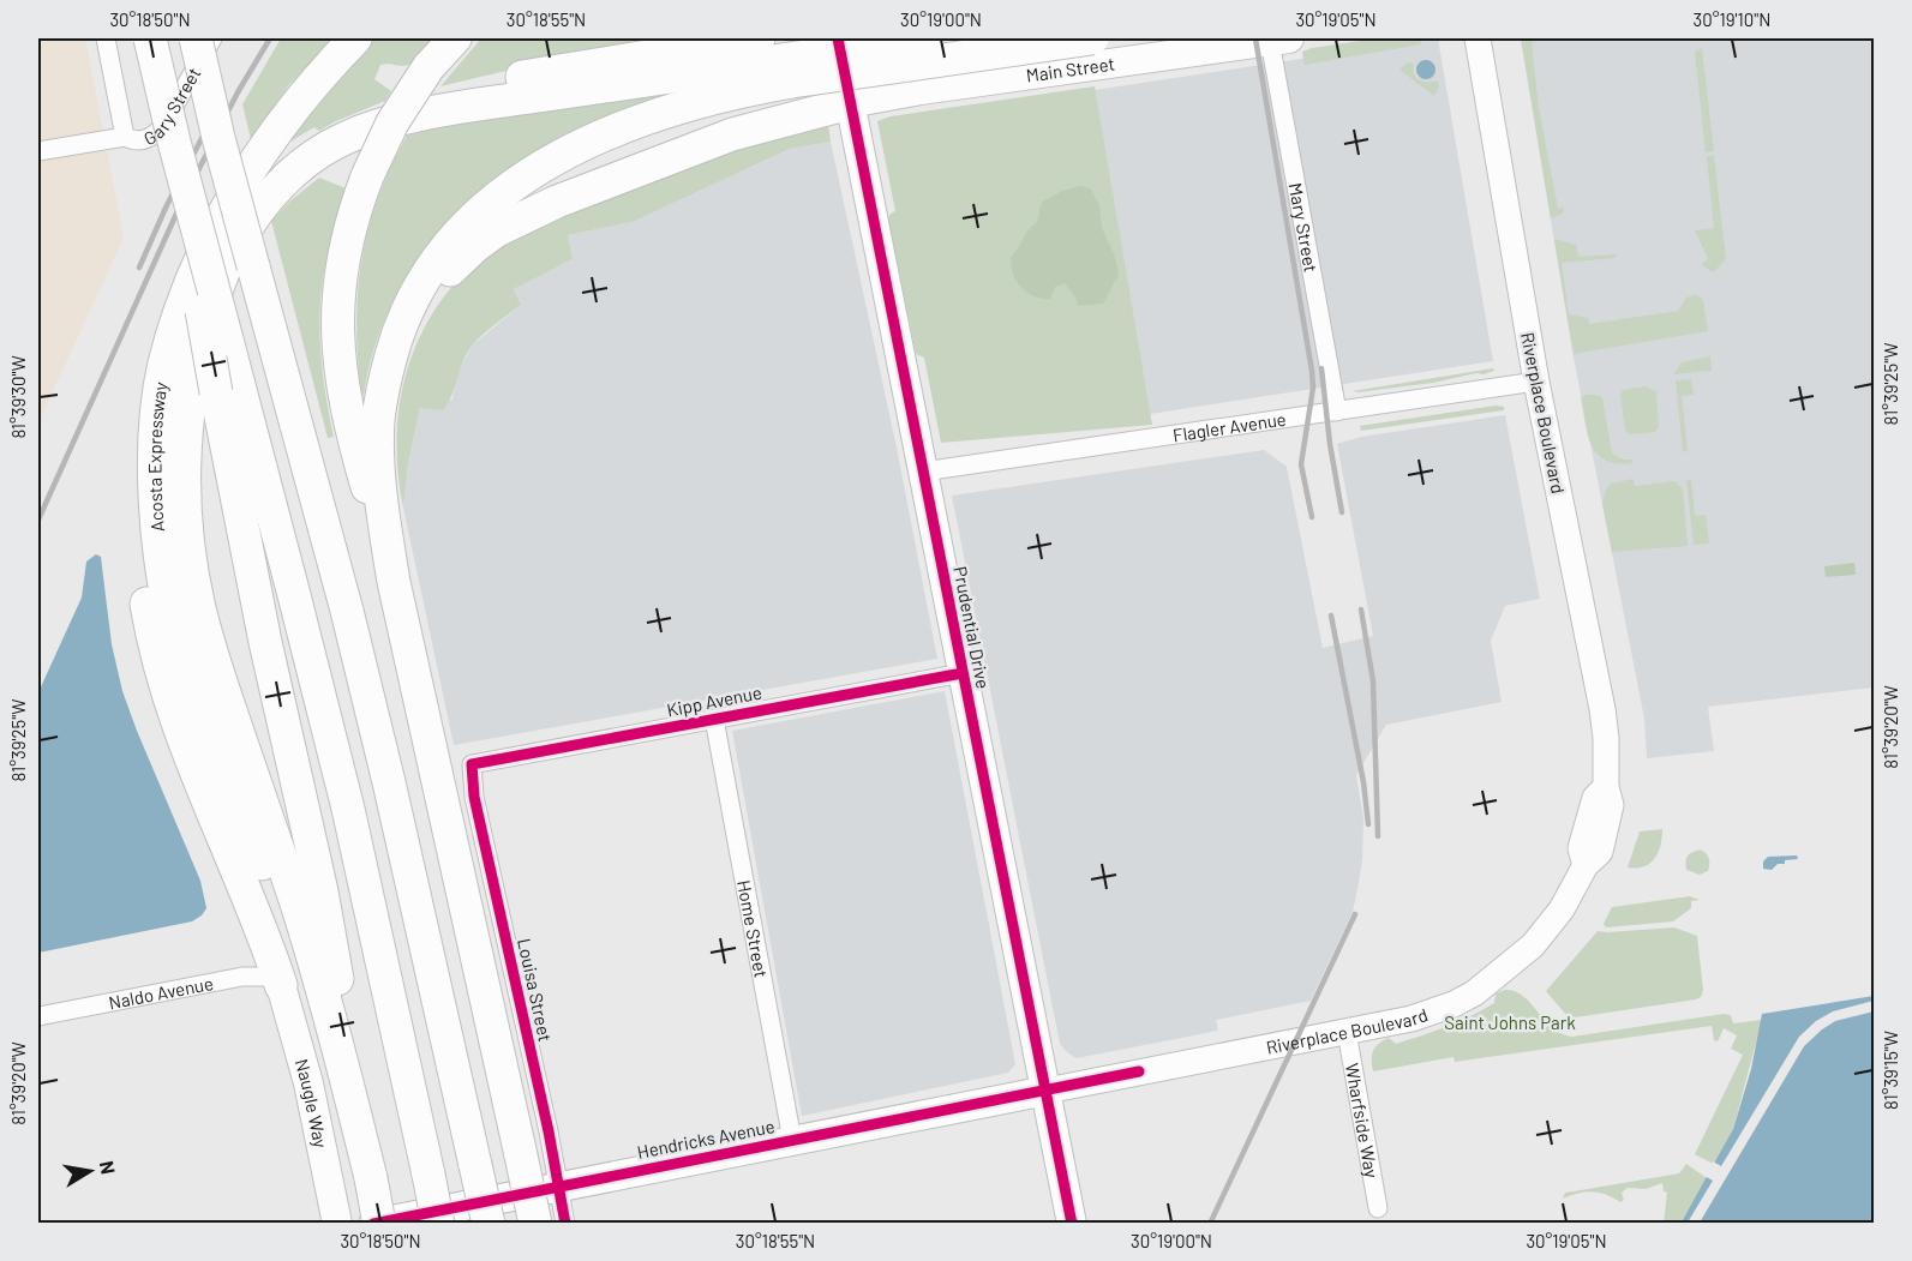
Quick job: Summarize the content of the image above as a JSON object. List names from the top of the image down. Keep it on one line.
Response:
{"streets":{"highway":["Acosta Expressway"],"main road":["Main Street","Riverplace Boulevard","Prudential Drive","Naugle Way","Hendricks Avenue"],"street":["Gary Street","Mary Street","Flagler Avenue","Kipp Avenue","Home Street","Louisa Street","Naldo Avenue","Wharfside Way"]},"crossings":[["Main Street","Mary Street"],["Main Street","Prudential Drive"],["Mary Street","Flagler Avenue"],["Riverplace Boulevard","Flagler Avenue"],["Riverplace Boulevard","Prudential Drive"],["Riverplace Boulevard","Wharfside Way"],["Riverplace Boulevard","Hendricks Avenue"],["Flagler Avenue","Prudential Drive"],["Prudential Drive","Kipp Avenue"],["Prudential Drive","Hendricks Avenue"],["Kipp Avenue","Home Street"],["Kipp Avenue","Louisa Street"],["Home Street","Hendricks Avenue"],["Louisa Street","Hendricks Avenue"],["Naldo Avenue","Naugle Way"]],"parks":["Saint Johns Park"],"north":"right","coordinates":["30°18'50\"N","30°18'55\"N","30°19'00\"N","30°19'05\"N","30°19'10\"N","81°39'25\"W","81°39'30\"W","81°39'20\"W","81°39'15\"W"]}
